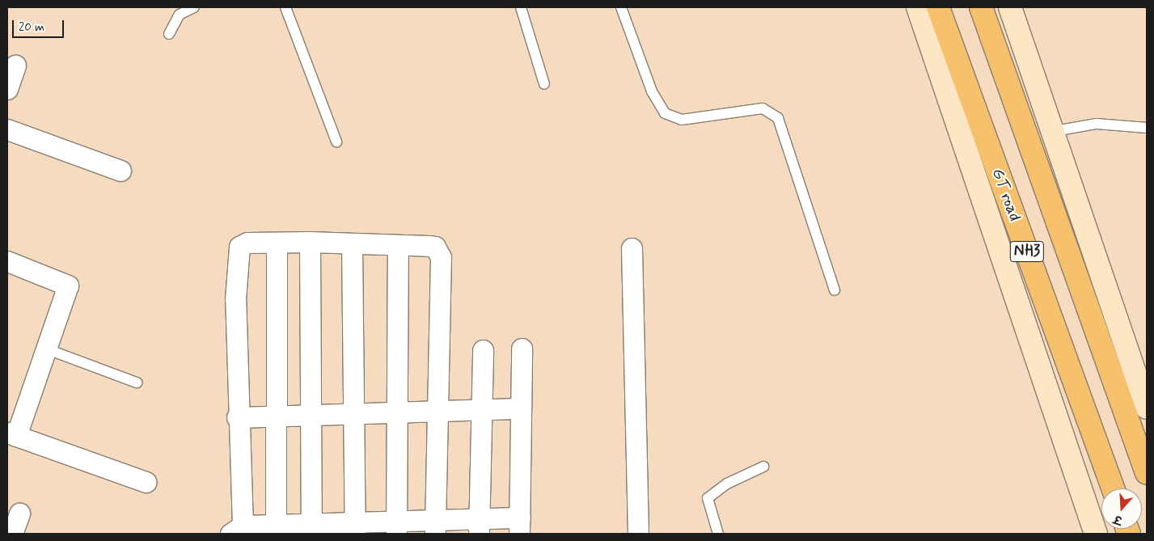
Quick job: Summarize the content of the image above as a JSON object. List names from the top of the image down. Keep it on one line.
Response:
{"streets":{"highway":["GT road","NH3"]},"scale_bar":"20 m","north":"bottom"}
